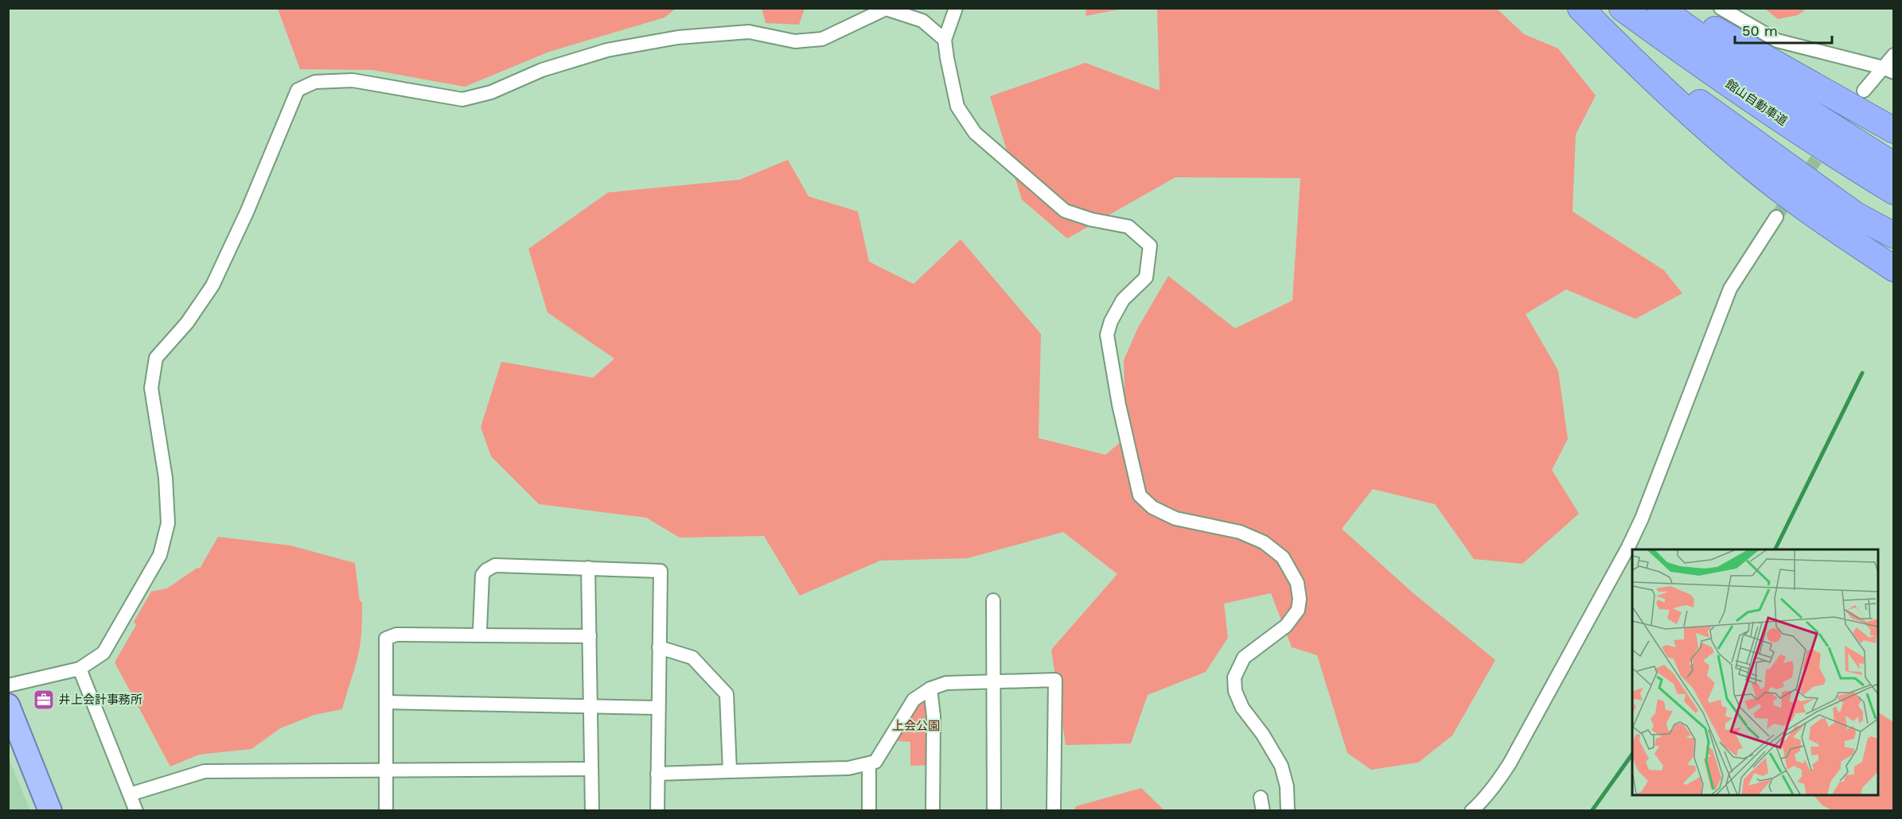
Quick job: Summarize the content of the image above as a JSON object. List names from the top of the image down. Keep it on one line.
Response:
{"streets":{"highway":["館山自動車道"]},"parks":["上会公園"],"places":{"office":["井上会計事務所"]},"scale_bar":"50 m"}
